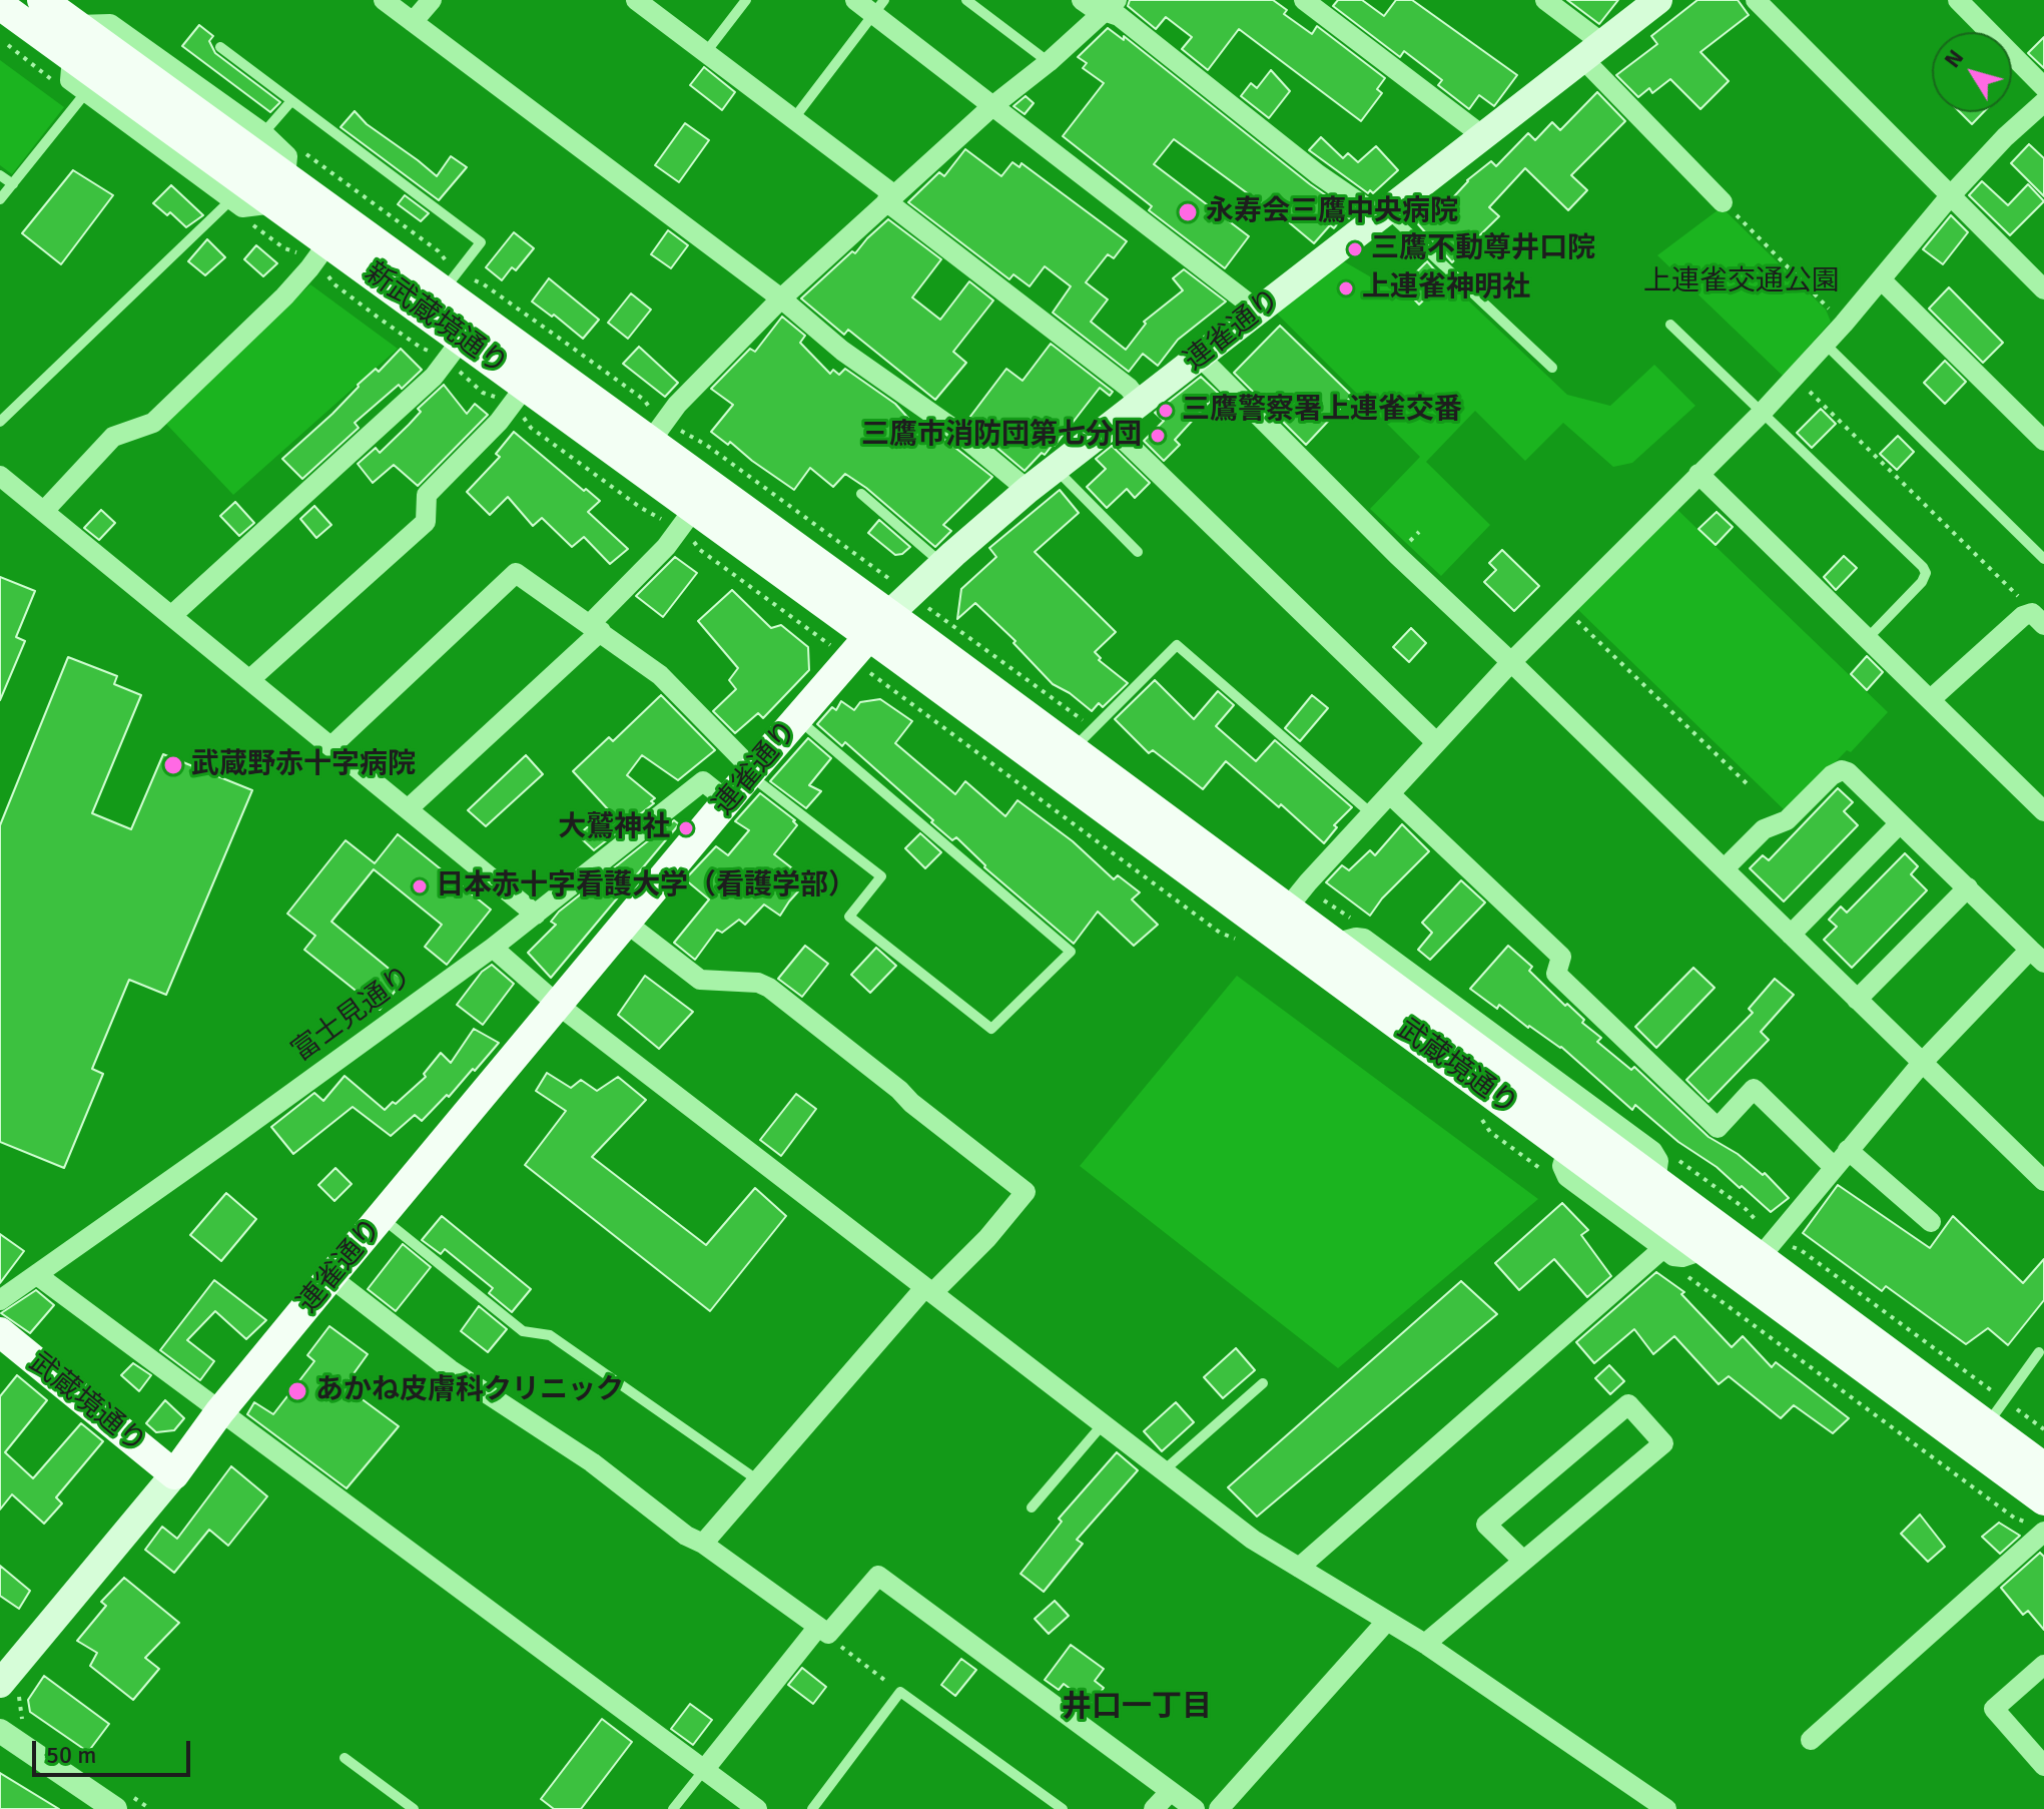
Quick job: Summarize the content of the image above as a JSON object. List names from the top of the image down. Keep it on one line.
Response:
{"streets":{"main road":["新武蔵境通り","連雀通り","武蔵境通り"],"street":["富士見通り"]},"crossings":[["新武蔵境通り","連雀通り"],["新武蔵境通り","武蔵境通り"],["連雀通り","富士見通り"],["連雀通り","武蔵境通り"]],"districts":["井口一丁目"],"parks":["上連雀交通公園"],"places":["永寿会三鷹中央病院","三鷹不動尊井口院","上連雀神明社","三鷹警察署上連雀交番","三鷹市消防団第七分団","武蔵野赤十字病院","大鷲神社","日本赤十字看護大学（看護学部）","あかね皮膚科クリニック"],"scale_bar":"50 m","north":"top left"}
